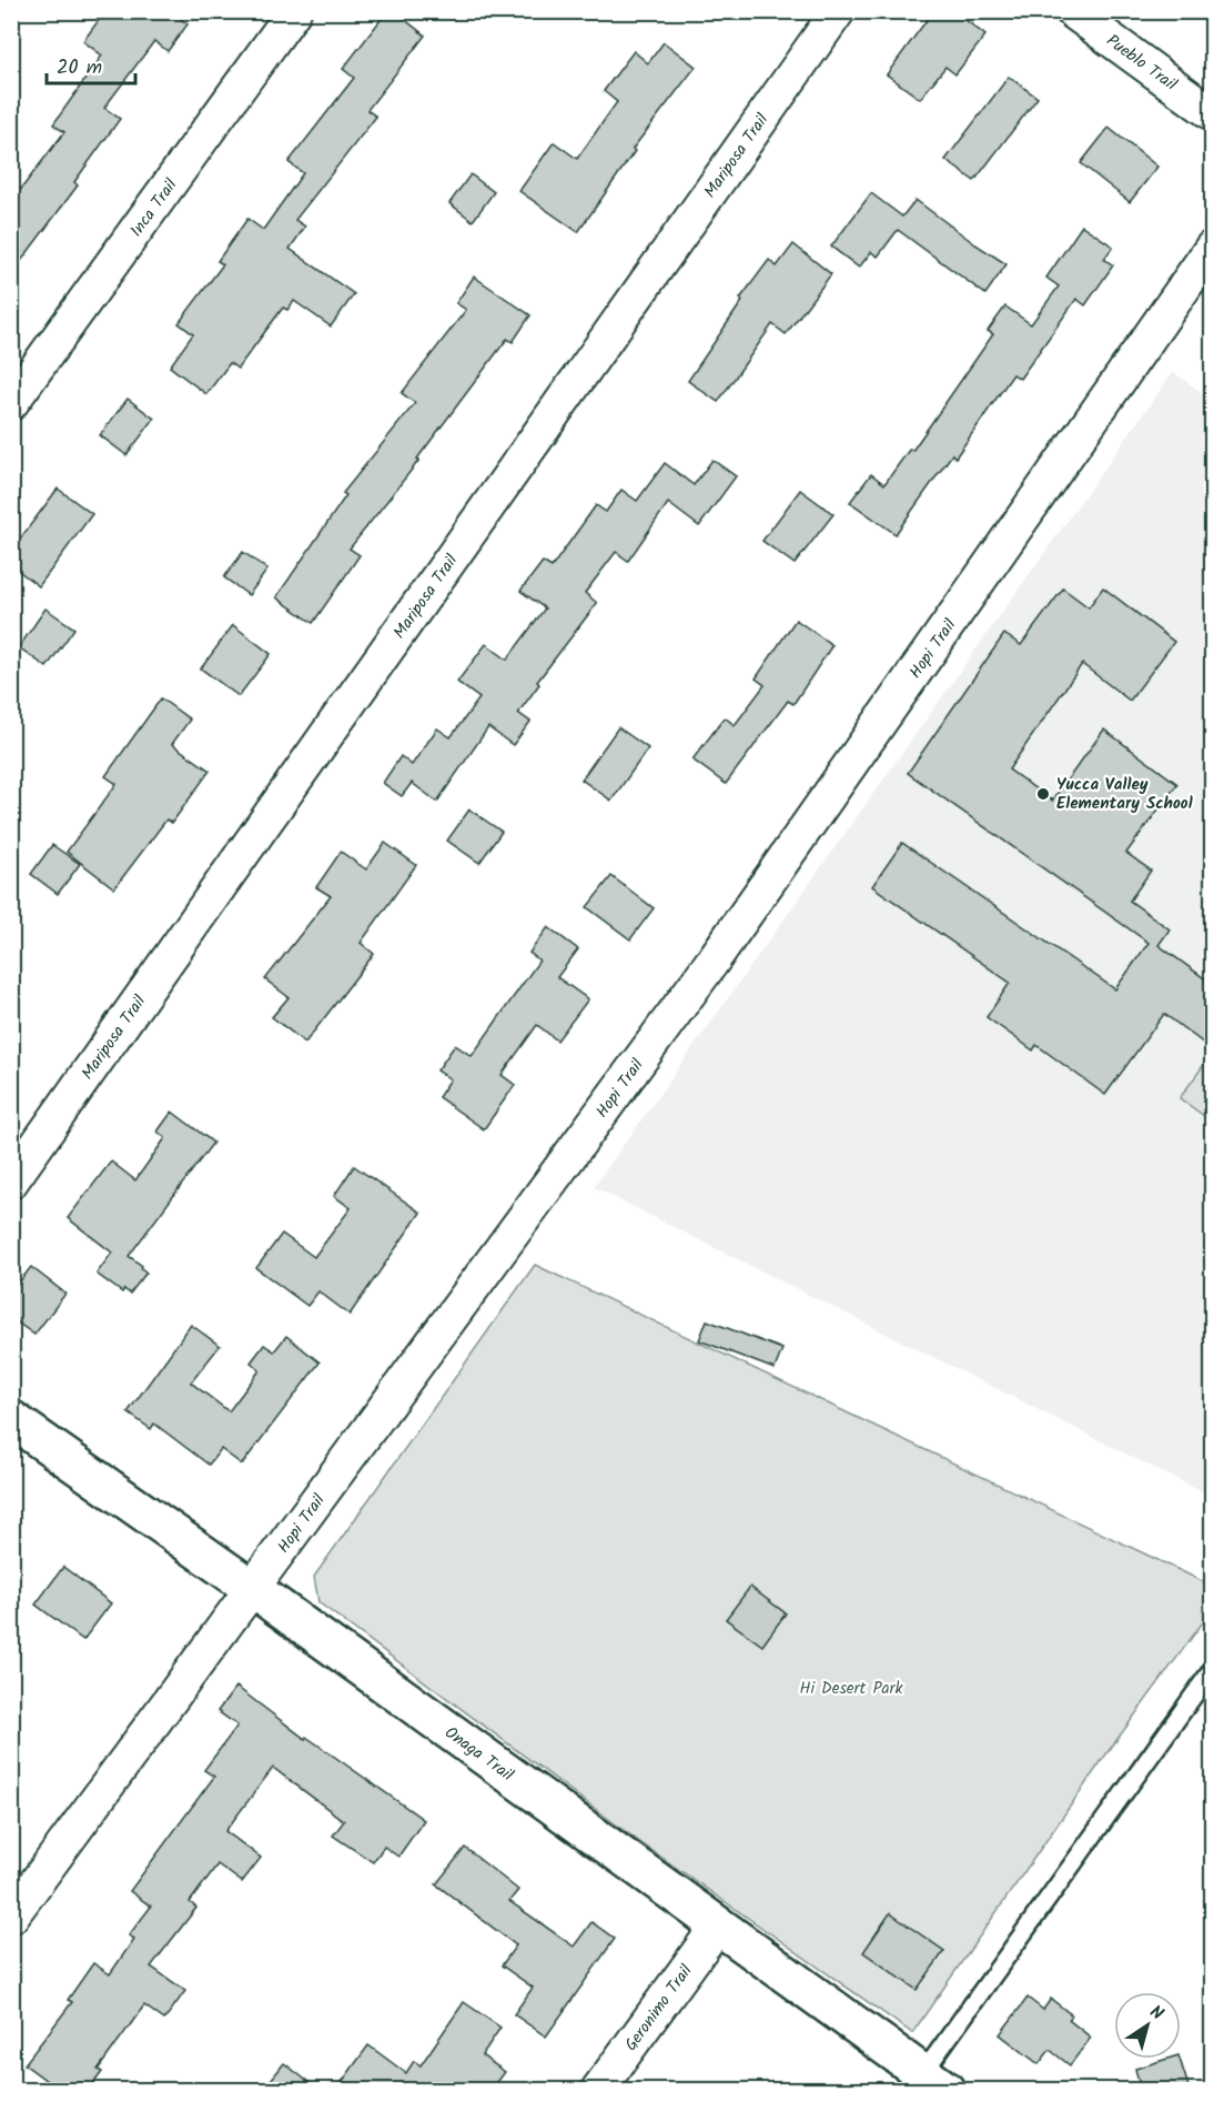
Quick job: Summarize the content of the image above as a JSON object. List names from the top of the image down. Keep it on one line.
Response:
{"streets":{"street":["Pueblo Trail","Mariposa Trail","Inca Trail","Hopi Trail","Onaga Trail","Geronimo Trail"]},"crossings":[["Hopi Trail","Onaga Trail"],["Onaga Trail","Geronimo Trail"]],"parks":["Hi Desert Park"],"places":["Yucca Valley Elementary School"],"scale_bar":"20 m","north":"top right"}
